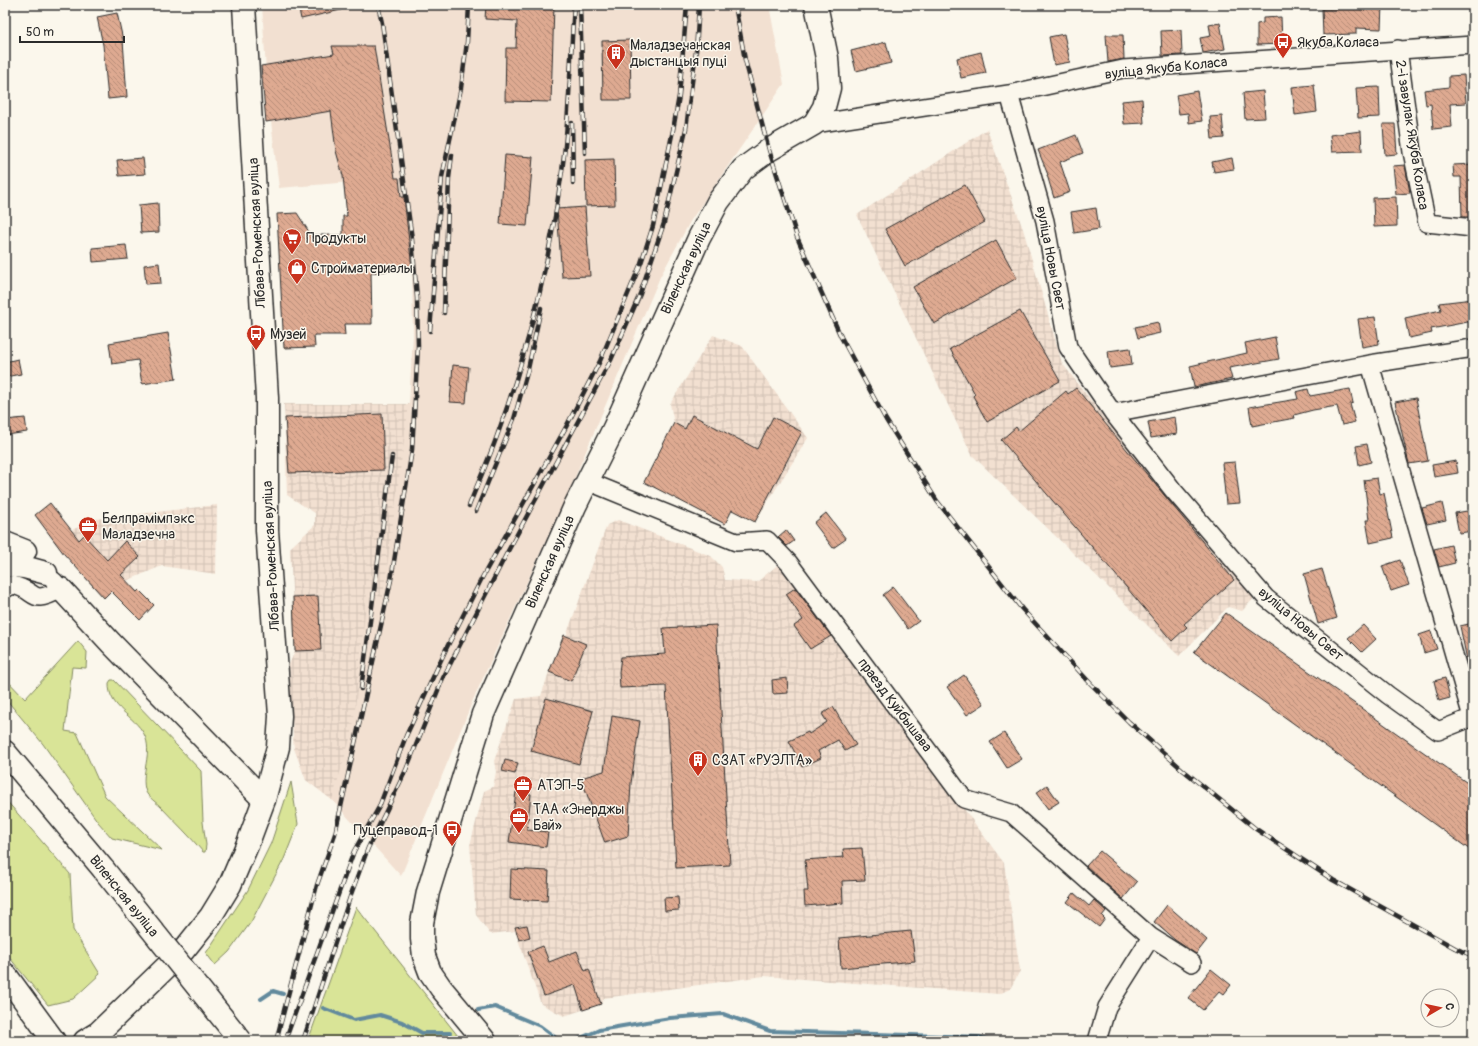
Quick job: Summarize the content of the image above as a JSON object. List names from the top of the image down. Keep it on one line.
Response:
{"streets":{"main road":["Лібава-Роменская вуліца","Віленская вуліца"],"street":["вуліца Якуба Коласа","2-і завулак Якуба Коласа","вуліца Новы Свет","праезд Куйбышава"]},"crossings":[["вуліца Якуба Коласа","2-і завулак Якуба Коласа"],["вуліца Якуба Коласа","вуліца Новы Свет"],["вуліца Якуба Коласа","Віленская вуліца"],["Віленская вуліца","праезд Куйбышава"]],"places":{"bus stop":["Якуба Коласа","Музей","Пуцеправод-1"],"building":["Маладзечанская дыстанцыя пуці","СЗАТ «РУЭЛТА»"],"supermarket":["Продукты"],"shop":["Стройматериалы"],"office":["Белпрамімпэкс Маладзечна","АТЭП-5","ТАА «Энерджы Бай»"]},"scale_bar":"50 m","north":"right"}
